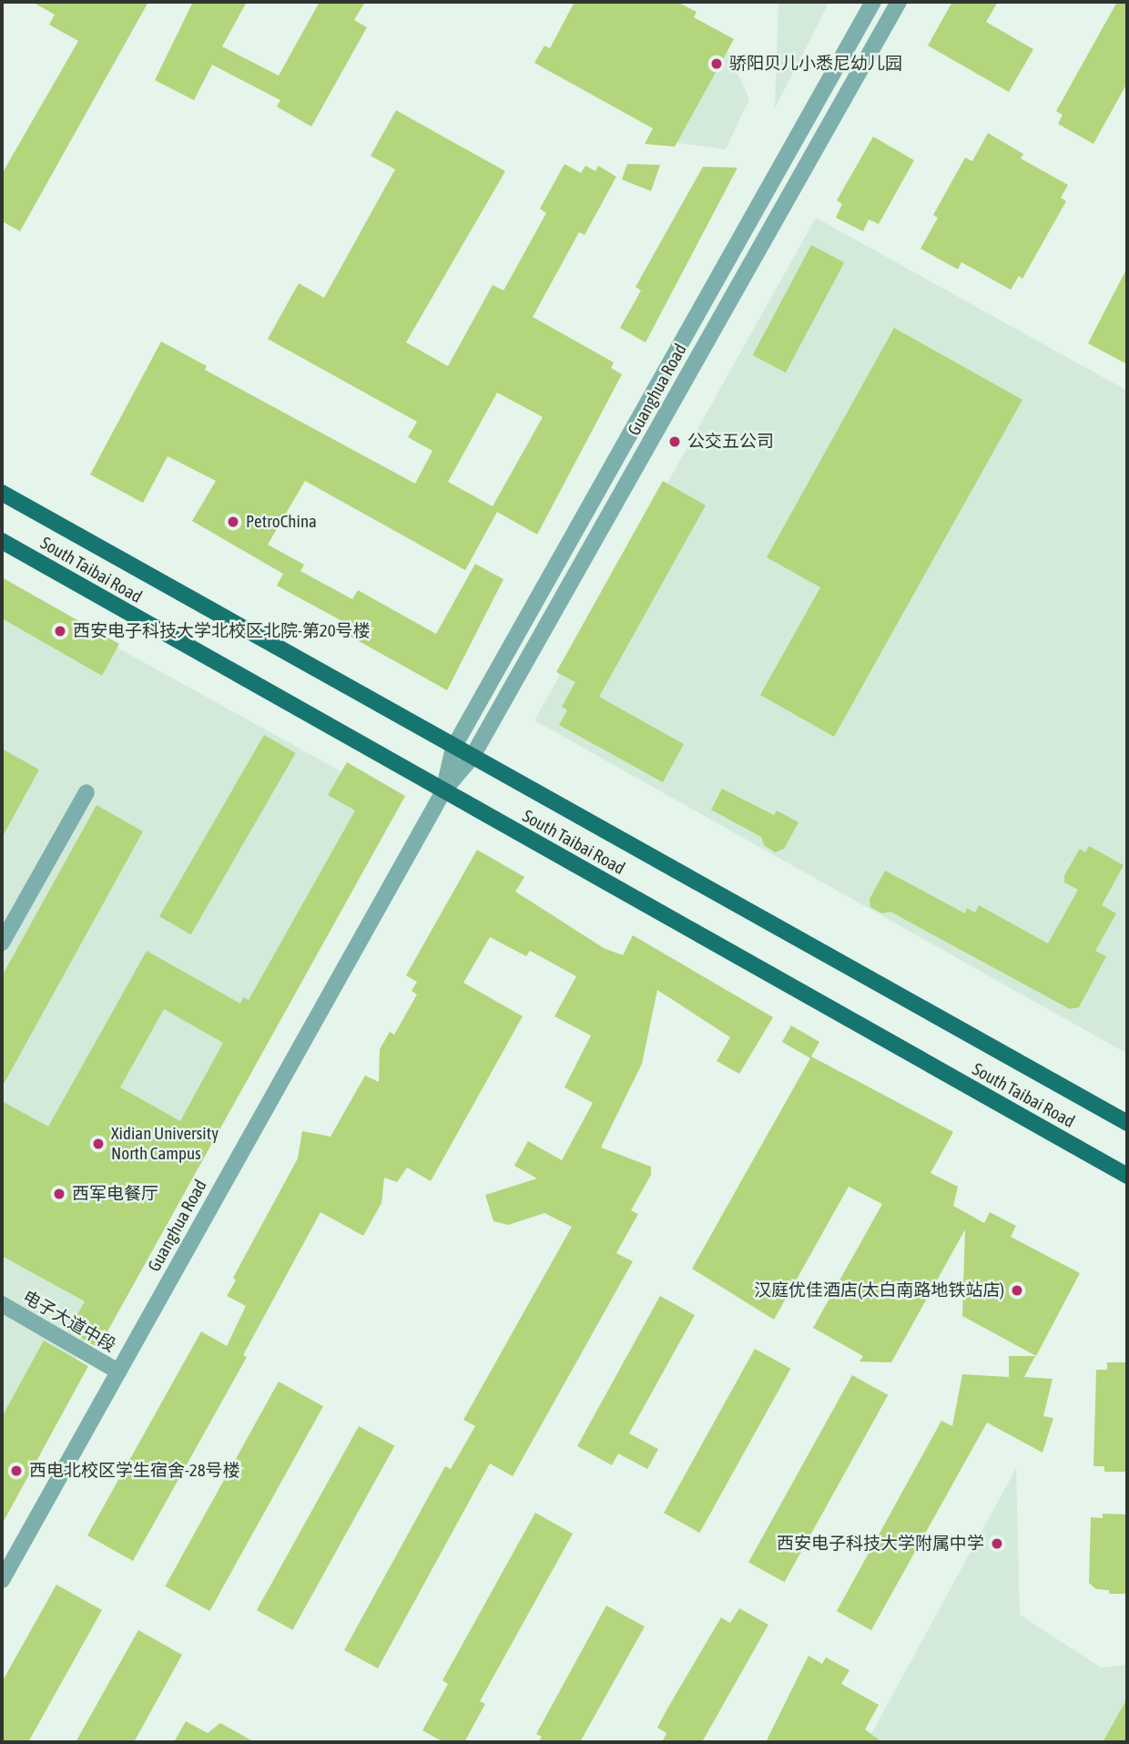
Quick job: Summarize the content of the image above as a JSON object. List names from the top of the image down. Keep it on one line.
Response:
{"streets":{"main road":["South Taibai Road"],"street":["Guanghua Road","电子大道中段"]},"crossings":[["Guanghua Road","South Taibai Road"],["Guanghua Road","电子大道中段"]],"places":["骄阳贝儿小悉尼幼儿园","公交五公司","PetroChina","西安电子科技大学北校区北院-第20号楼","Xidian University North Campus","西军电餐厅","汉庭优佳酒店(太白南路地铁站店)","西电北校区学生宿舍-28号楼","西安电子科技大学附属中学"]}
